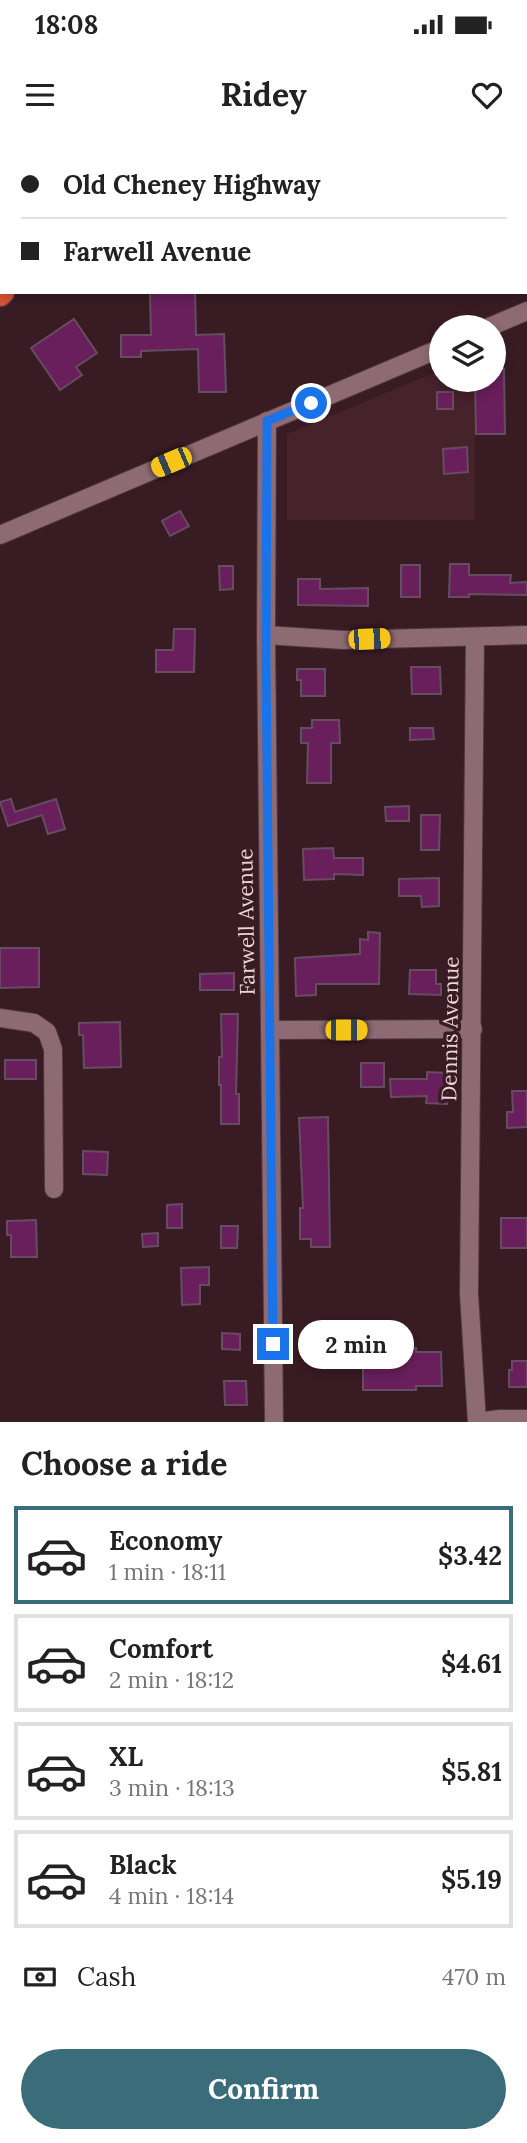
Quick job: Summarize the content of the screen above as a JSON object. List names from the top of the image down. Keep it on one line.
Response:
{"streets":{"street":["Farwell Avenue","Dennis Avenue"]},"page":{"status":"18:08","header":"Ridey","banner":["Old Cheney Highway","Farwell Avenue"],"bubble":"2 min","heading":"Choose a ride","list":[{"name":"Economy","note":"1 min · 18:11","value":"$3.42"},{"name":"Comfort","note":"2 min · 18:12","value":"$4.61"},{"name":"XL","note":"3 min · 18:13","value":"$5.81"},{"name":"Black","note":"4 min · 18:14","value":"$5.19"}],"pay":["Cash","470 m"],"buttons":"Confirm"}}
